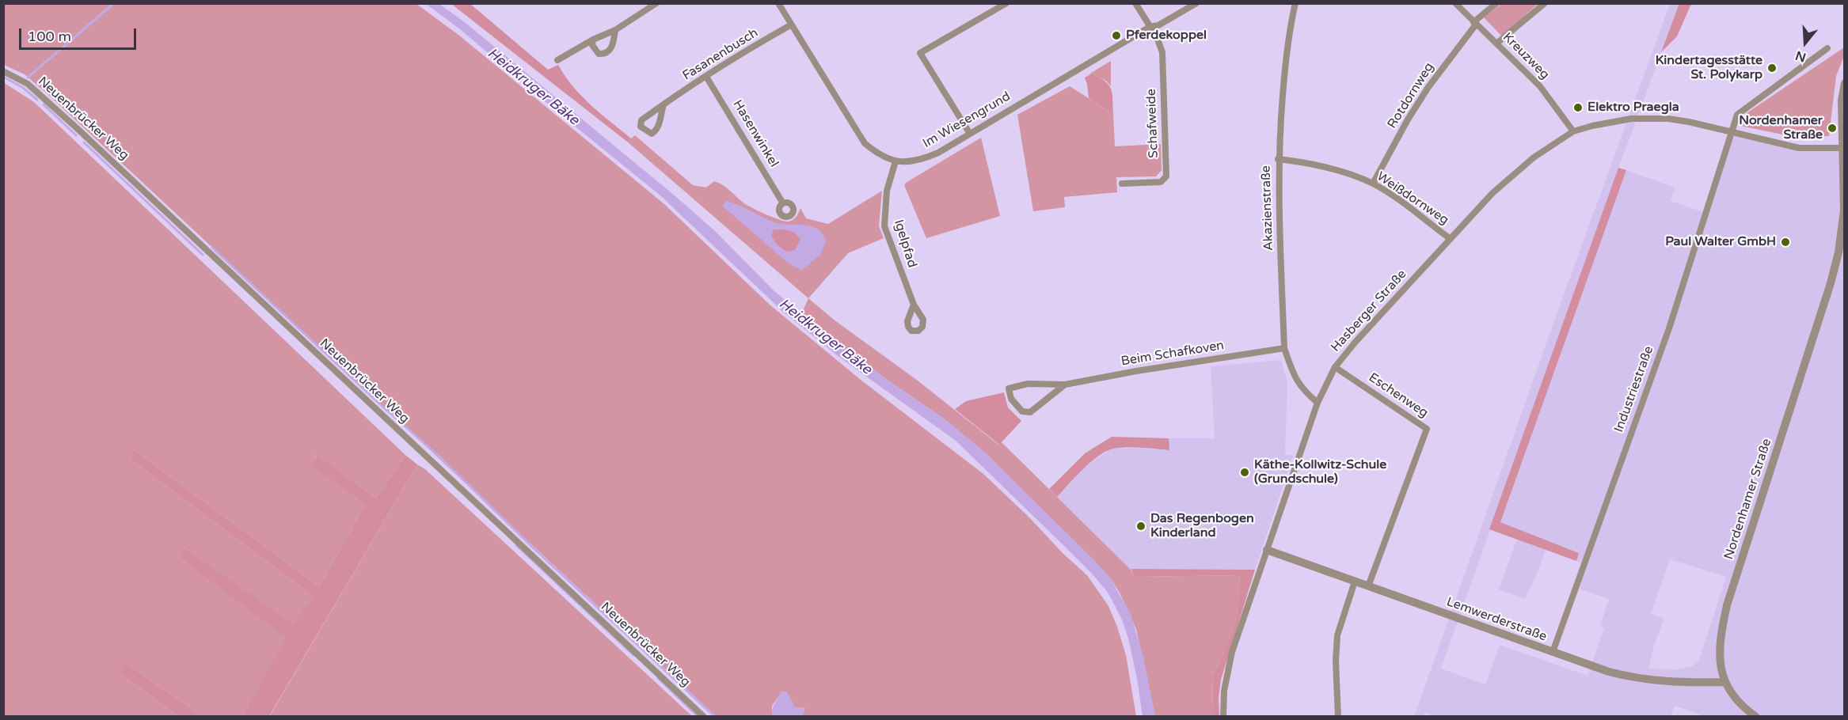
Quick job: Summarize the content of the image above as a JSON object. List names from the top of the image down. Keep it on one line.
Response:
{"streets":{"street":["Fasanenbusch","Kreuzweg","Rotdornweg","Neuenbrücker Weg","Im Wiesengrund","Schafweide","Hasenwinkel","Weißdornweg","Akazienstraße","Igelpfad","Hasberger Straße","Beim Schafkoven","Industriestraße","Eschenweg","Nordenhamer Straße","Lemwerderstraße"]},"crossings":[["Fasanenbusch","Hasenwinkel"],["Kreuzweg","Rotdornweg"],["Kreuzweg","Hasberger Straße"],["Rotdornweg","Weißdornweg"],["Im Wiesengrund","Schafweide"],["Im Wiesengrund","Igelpfad"],["Weißdornweg","Akazienstraße"],["Weißdornweg","Hasberger Straße"],["Akazienstraße","Hasberger Straße"],["Akazienstraße","Beim Schafkoven"],["Hasberger Straße","Industriestraße"],["Hasberger Straße","Eschenweg"],["Hasberger Straße","Nordenhamer Straße"],["Hasberger Straße","Lemwerderstraße"],["Industriestraße","Lemwerderstraße"],["Eschenweg","Lemwerderstraße"],["Nordenhamer Straße","Lemwerderstraße"]],"water":["Heidkruger Bäke"],"places":["Pferdekoppel","Kindertagesstätte St. Polykarp","Elektro Praegla","Nordenhamer Straße","Paul Walter GmbH","Käthe-Kollwitz-Schule (Grundschule)","Das Regenbogen Kinderland"],"scale_bar":"100 m","north":"bottom"}
